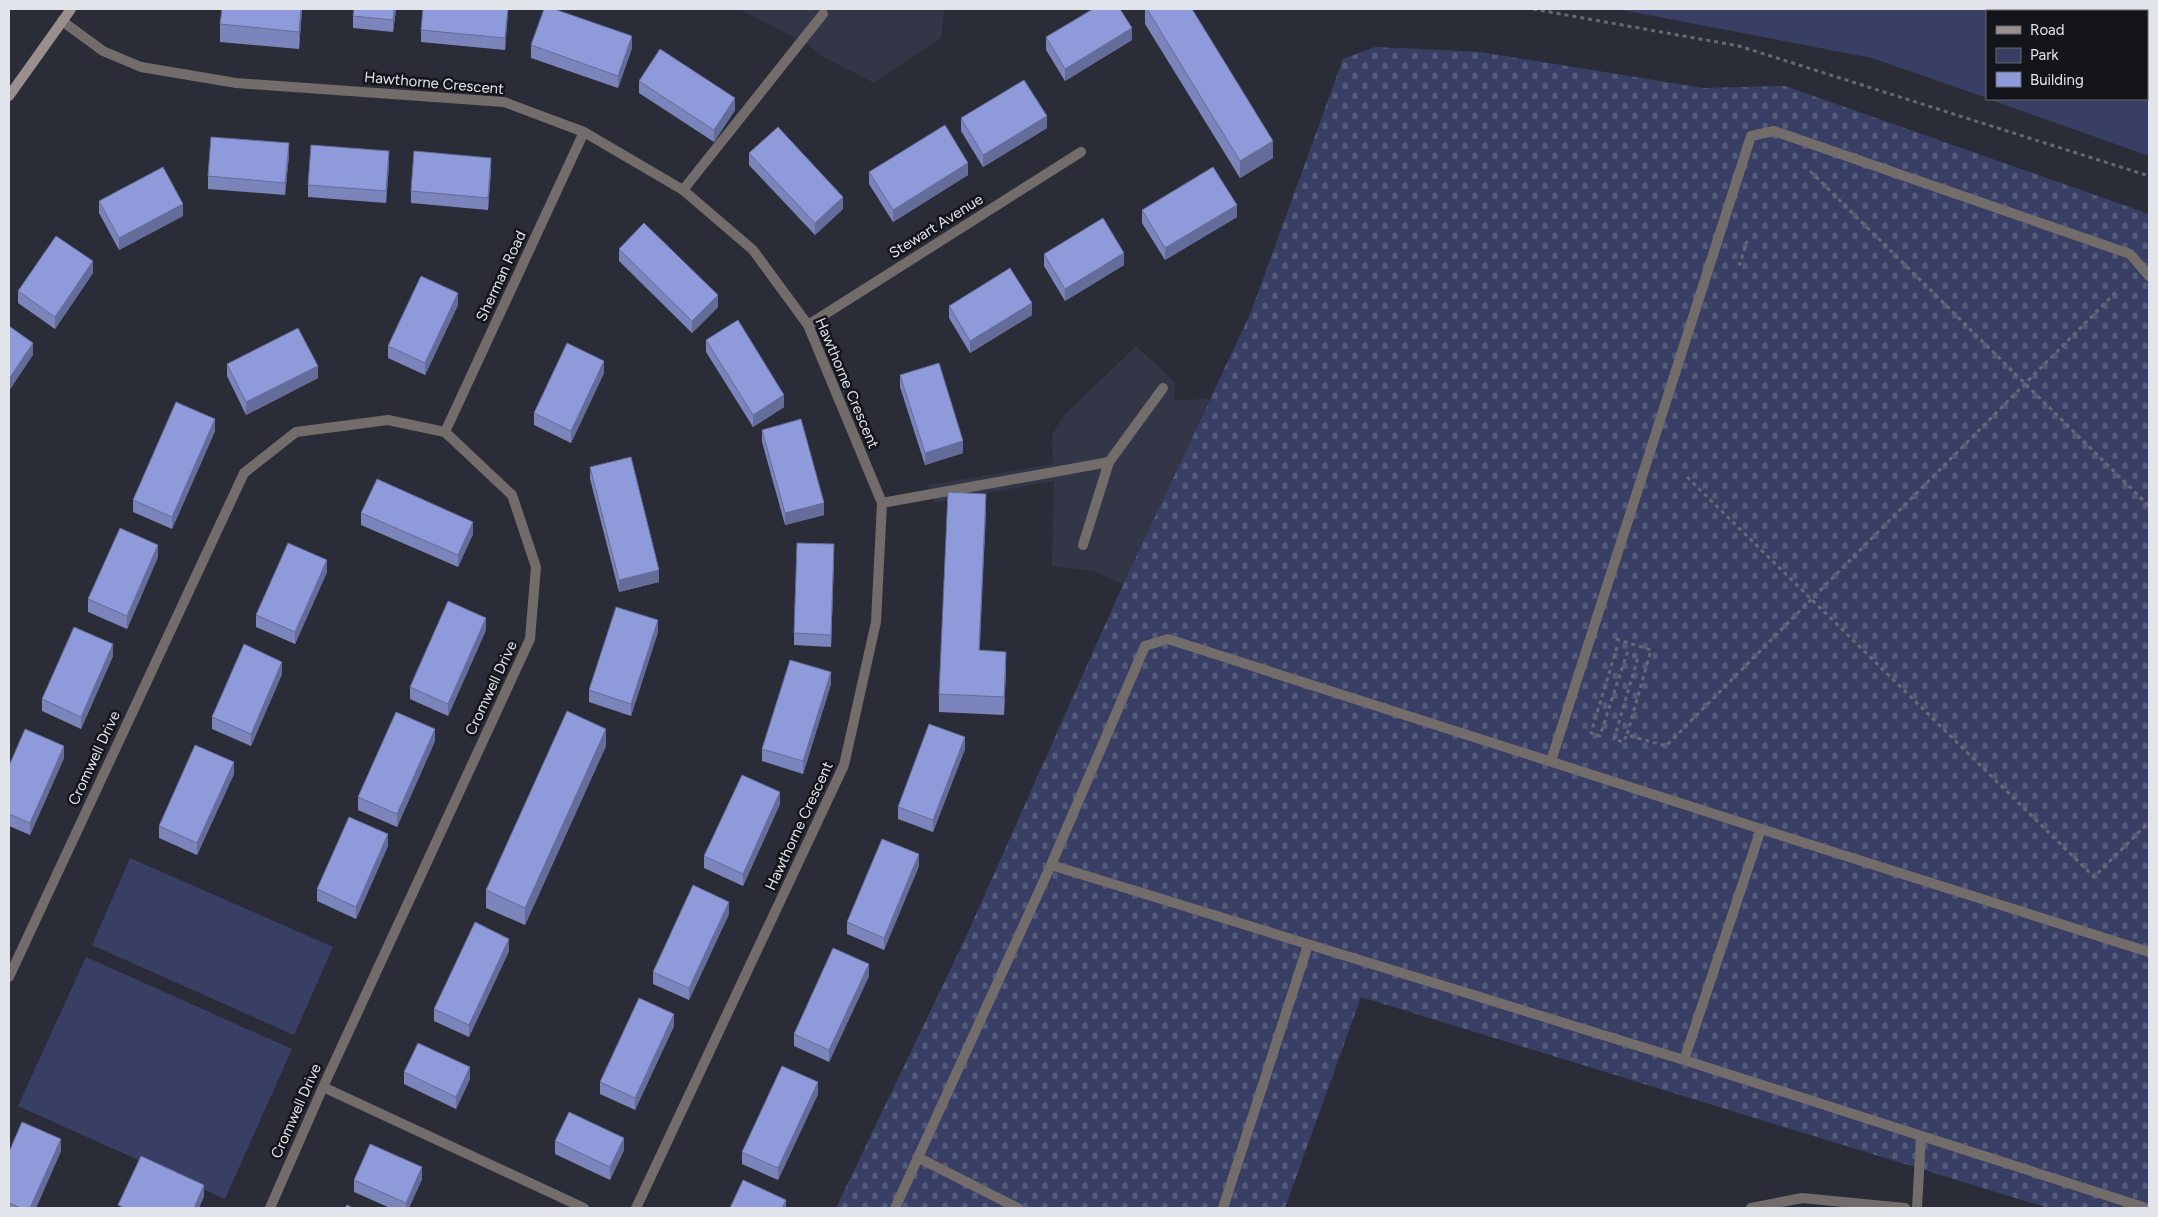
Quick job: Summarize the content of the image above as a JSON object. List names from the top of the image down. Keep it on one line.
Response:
{"streets":{"street":["Hawthorne Crescent","Stewart Avenue","Sherman Road","Cromwell Drive"]},"crossings":[["Hawthorne Crescent","Stewart Avenue"],["Hawthorne Crescent","Sherman Road"],["Sherman Road","Cromwell Drive"]],"legend":["Road","Park","Building"]}
